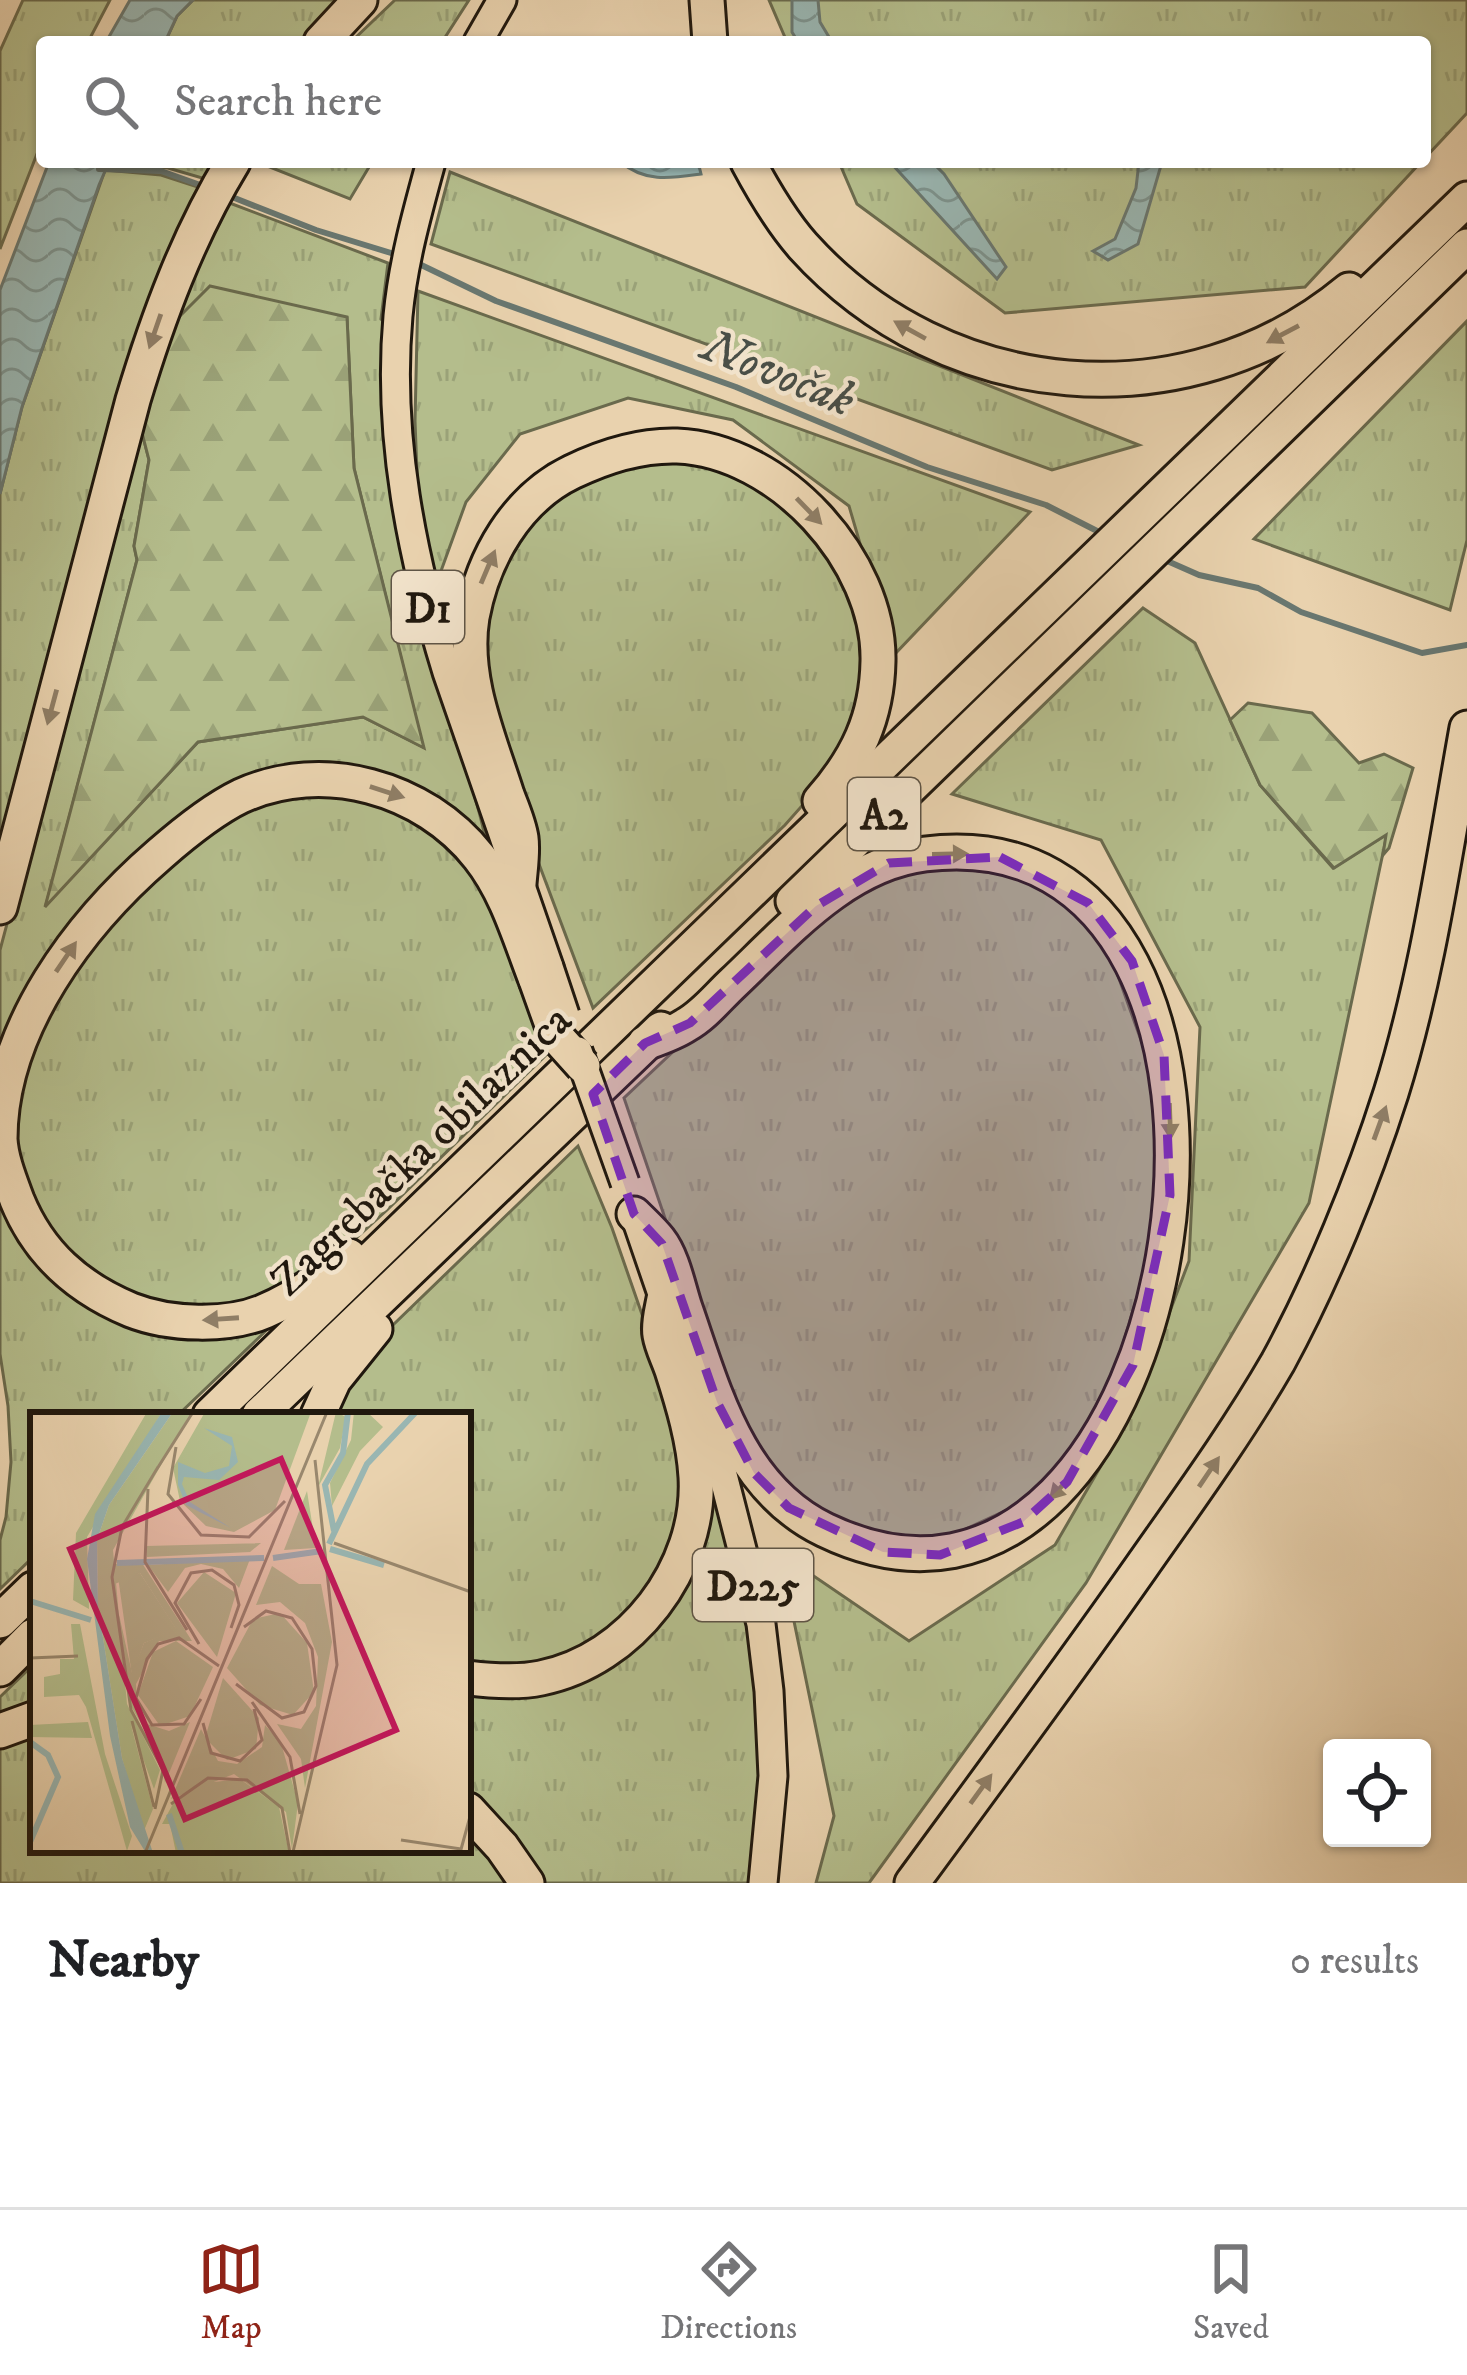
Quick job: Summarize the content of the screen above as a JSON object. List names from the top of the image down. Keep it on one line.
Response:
{"streets":{"highway":["A2","Zagrebačka obilaznica"],"main road":["D1","D225"]},"crossings":[["A2","Zagrebačka obilaznica"]],"water":["Novočak"],"page":{"search":"Search here","heading":["Nearby","0 results"],"nav":["Map","Directions","Saved"]}}
